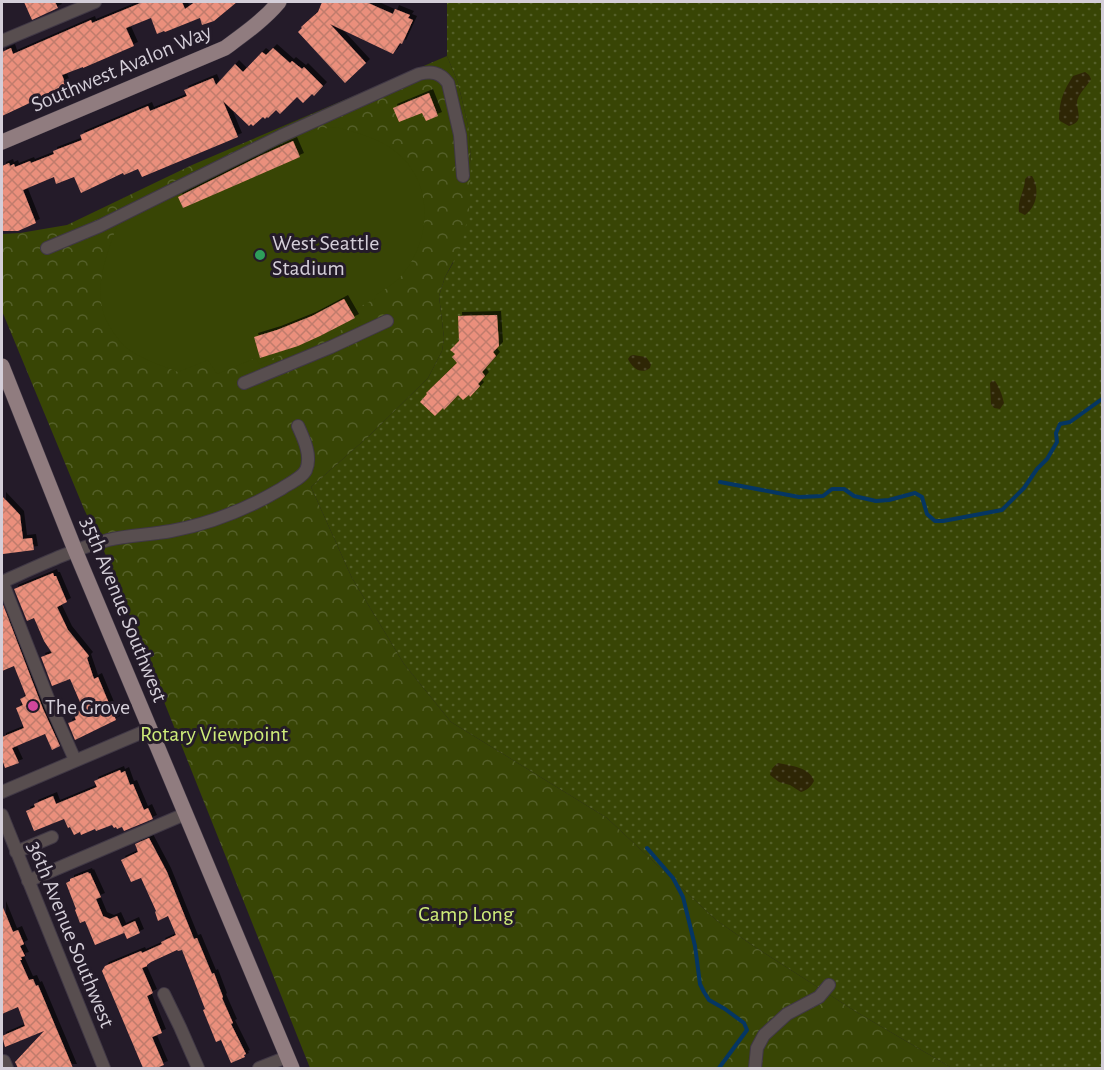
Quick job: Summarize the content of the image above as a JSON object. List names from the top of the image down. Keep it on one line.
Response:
{"streets":{"main road":["Southwest Avalon Way","35th Avenue Southwest"],"street":["36th Avenue Southwest"]},"parks":["Rotary Viewpoint","Camp Long"],"places":["West Seattle Stadium","The Grove"]}
